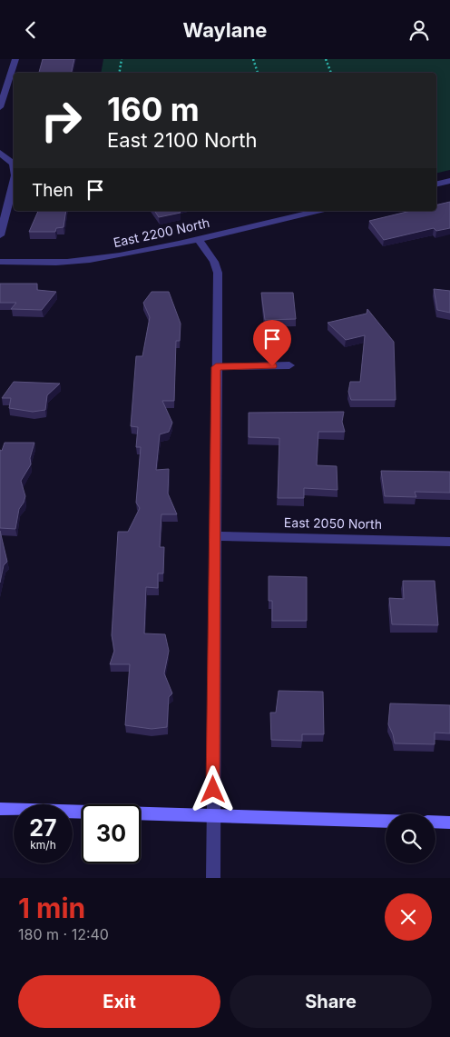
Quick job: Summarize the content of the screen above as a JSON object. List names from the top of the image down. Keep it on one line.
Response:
{"streets":{"street":["East 2200 North","East 2050 North"]},"page":{"header":"Waylane","turn":["160 m","East 2100 North"],"then":"Then","speed":"27 km/h","limit":"30","heading":["1 min","180 m · 12:40"],"buttons":["Exit","Share"]}}
